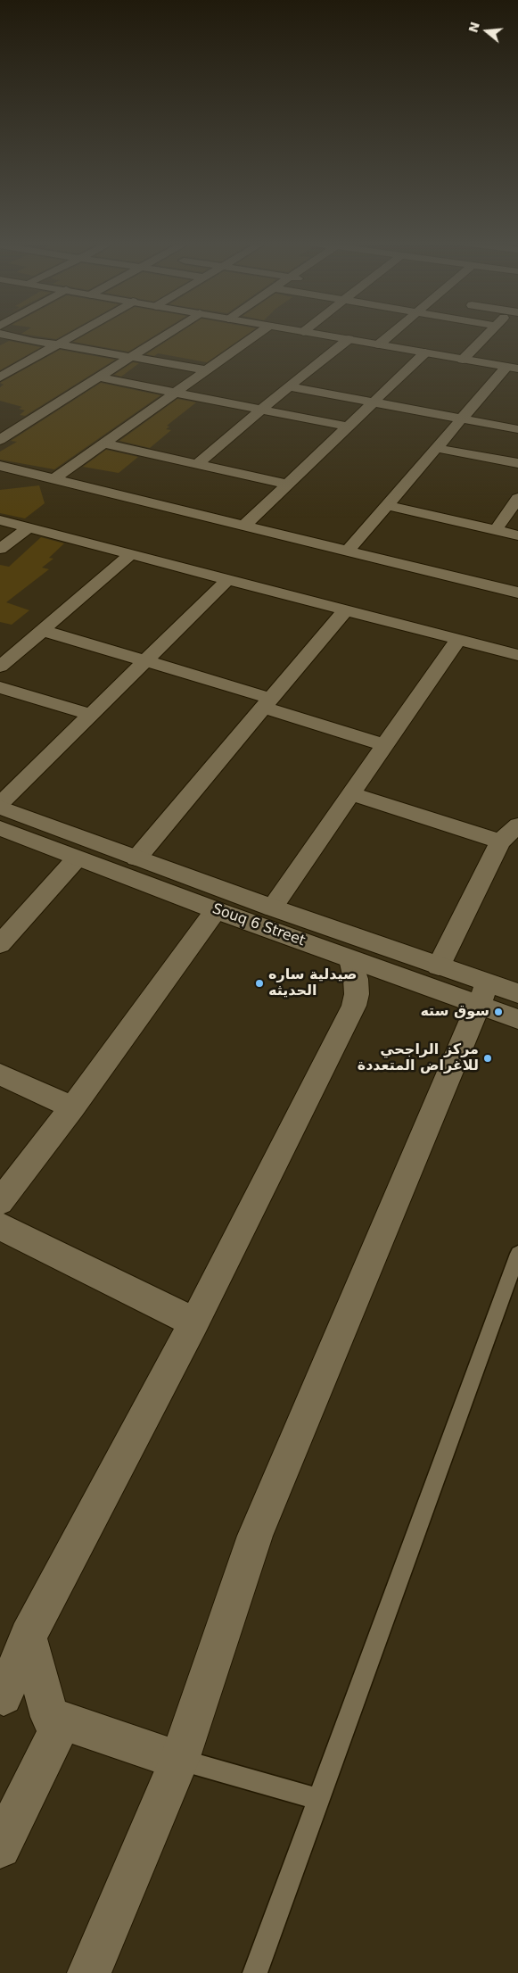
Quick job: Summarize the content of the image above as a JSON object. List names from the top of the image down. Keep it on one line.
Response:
{"streets":{"street":["Souq 6 Street"]},"places":["صيدلية ساره الحديثه","سوق سته","مركز الراجحي للاغراض المتعددة"],"north":"left"}
